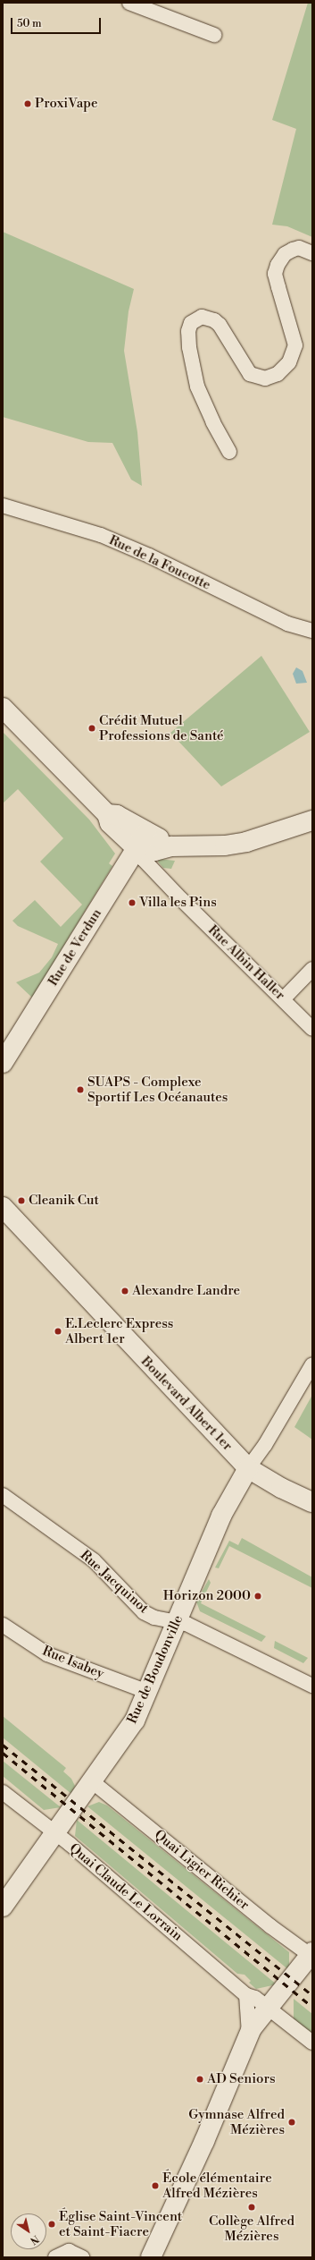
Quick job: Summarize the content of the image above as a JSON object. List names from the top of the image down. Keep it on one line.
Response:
{"streets":{"main road":["Rue de Verdun","Boulevard Albert 1er","Rue de Boudonville"],"street":["Rue de la Foucotte","Rue Albin Haller","Rue Jacquinot","Rue Isabey","Quai Ligier Richier","Quai Claude Le Lorrain"]},"crossings":[["Rue de Verdun","Rue Albin Haller"],["Boulevard Albert 1er","Rue de Boudonville"],["Rue Jacquinot","Rue de Boudonville"],["Rue Isabey","Rue de Boudonville"],["Rue de Boudonville","Quai Ligier Richier"],["Rue de Boudonville","Quai Claude Le Lorrain"]],"places":["ProxiVape","Crédit Mutuel Professions de Santé","Villa les Pins","SUAPS - Complexe Sportif Les Océanautes","Cleanik Cut","Alexandre Landre","E.Leclerc Express Albert 1er","Horizon 2000","AD Seniors","Gymnase Alfred Mézières","École élémentaire Alfred Mézières","Collège Alfred Mézières","Église Saint-Vincent et Saint-Fiacre"],"scale_bar":"50 m","north":"bottom right"}
